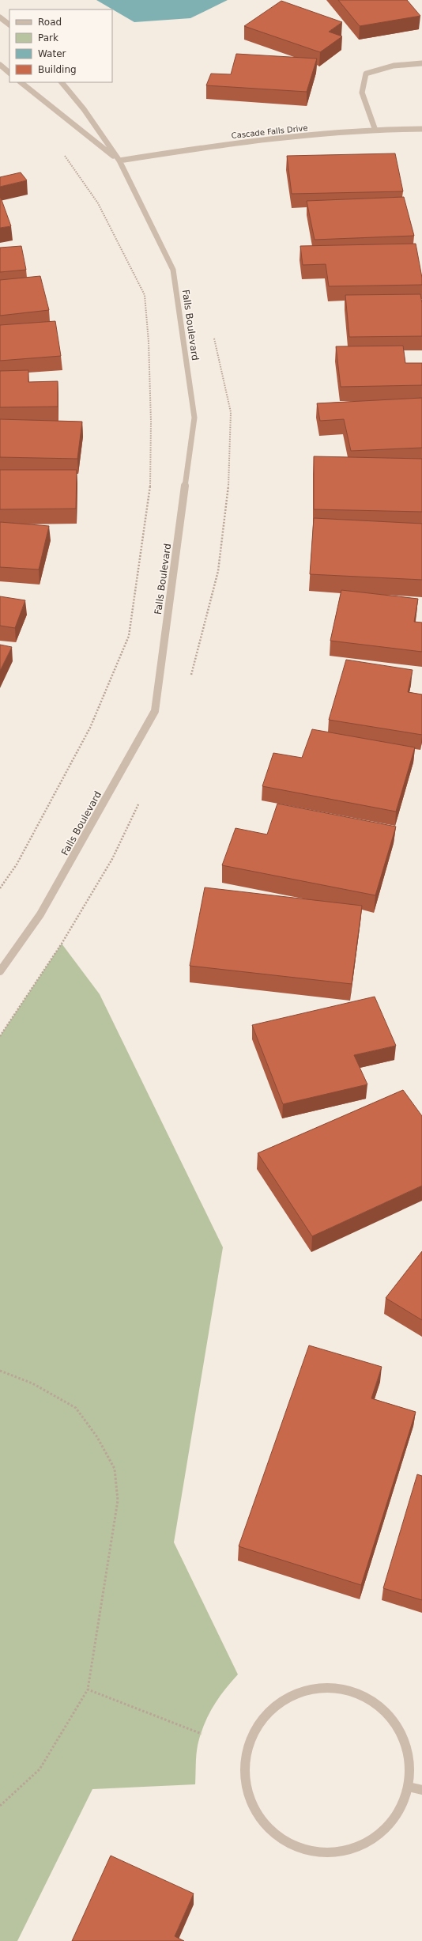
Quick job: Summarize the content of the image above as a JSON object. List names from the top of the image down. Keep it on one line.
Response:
{"streets":{"street":["Cascade Falls Drive","Falls Boulevard"]},"crossings":[["Cascade Falls Drive","Falls Boulevard"]],"legend":["Road","Park","Water","Building"]}
